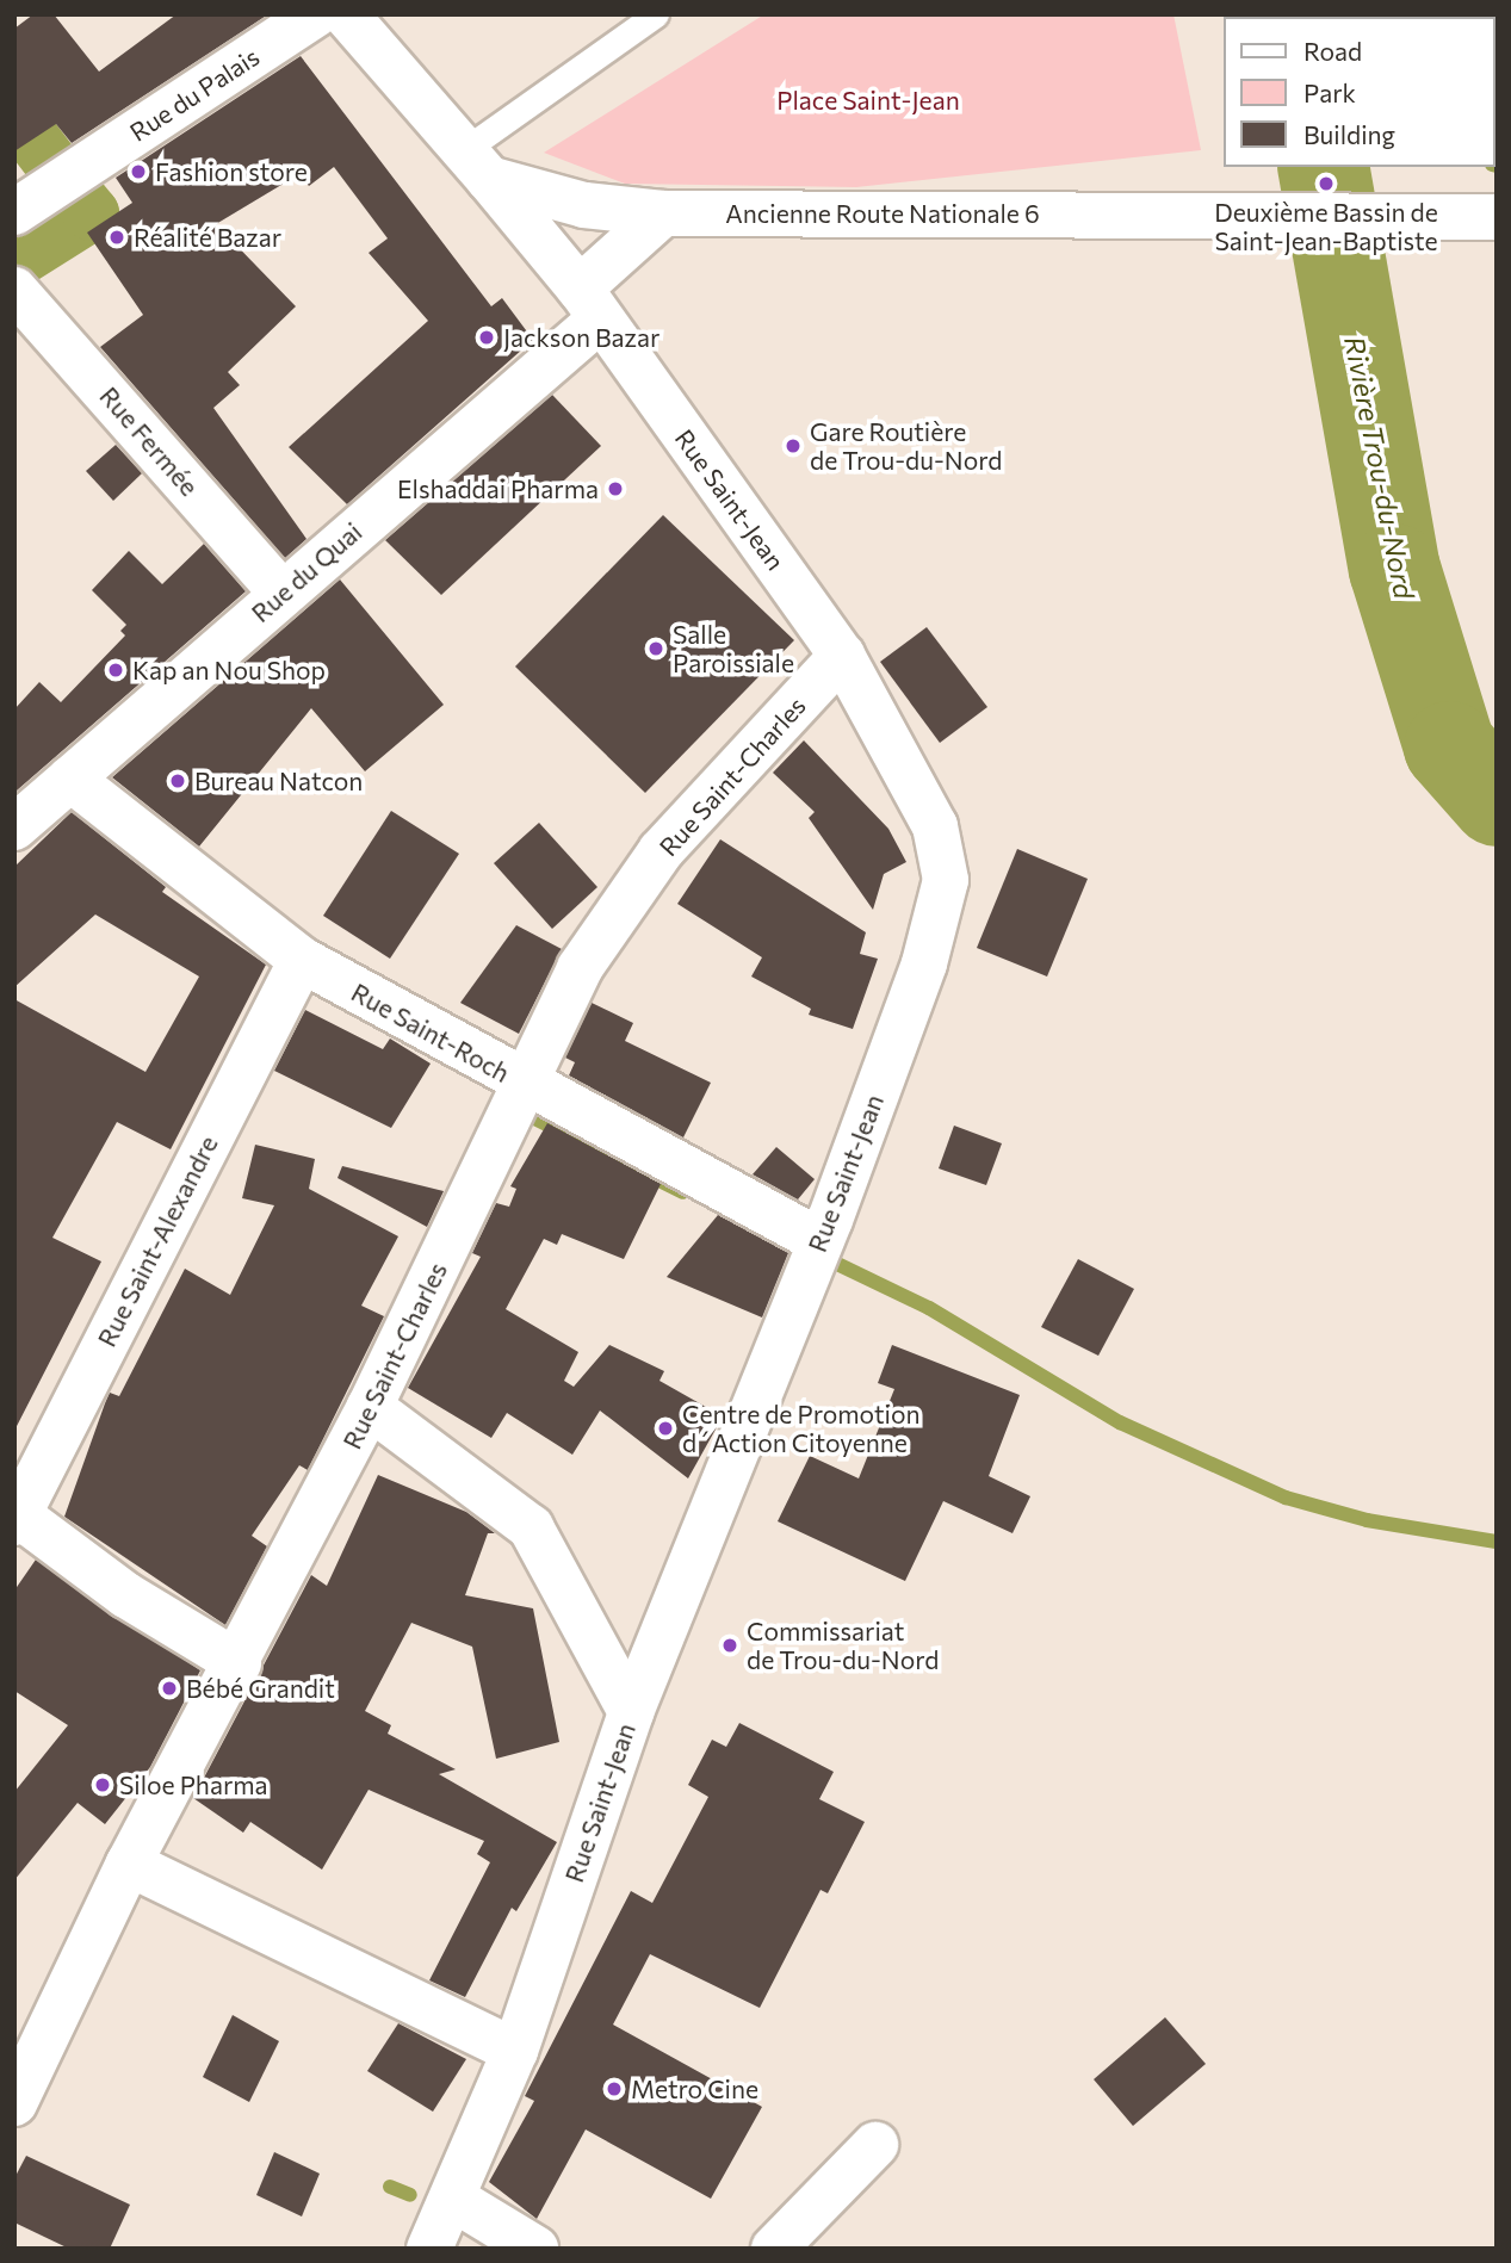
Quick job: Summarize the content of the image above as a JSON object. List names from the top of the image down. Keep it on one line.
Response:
{"streets":{"street":["Rue du Palais","Ancienne Route Nationale 6","Rue Fermée","Rue Saint-Jean","Rue du Quai","Rue Saint-Charles","Rue Saint-Roch","Rue Saint-Alexandre"]},"crossings":[["Ancienne Route Nationale 6","Rue Saint-Jean"],["Ancienne Route Nationale 6","Rue du Quai"],["Rue Fermée","Rue du Quai"],["Rue Saint-Jean","Rue du Quai"],["Rue Saint-Jean","Rue Saint-Charles"],["Rue Saint-Jean","Rue Saint-Roch"],["Rue du Quai","Rue Saint-Roch"],["Rue Saint-Charles","Rue Saint-Roch"],["Rue Saint-Roch","Rue Saint-Alexandre"]],"water":["Rivière Trou-du-Nord"],"parks":["Place Saint-Jean"],"places":["Fashion store","Deuxième Bassin de Saint-Jean-Baptiste","Réalité Bazar","Jackson Bazar","Gare Routière de Trou-du-Nord","Elshaddai Pharma","Salle Paroissiale","Kap an Nou Shop","Bureau Natcon","Centre de Promotion d´Action Citoyenne","Commissariat de Trou-du-Nord","Bébé Grandit","Siloe Pharma","Metro Cine"],"legend":["Road","Park","Building"]}
